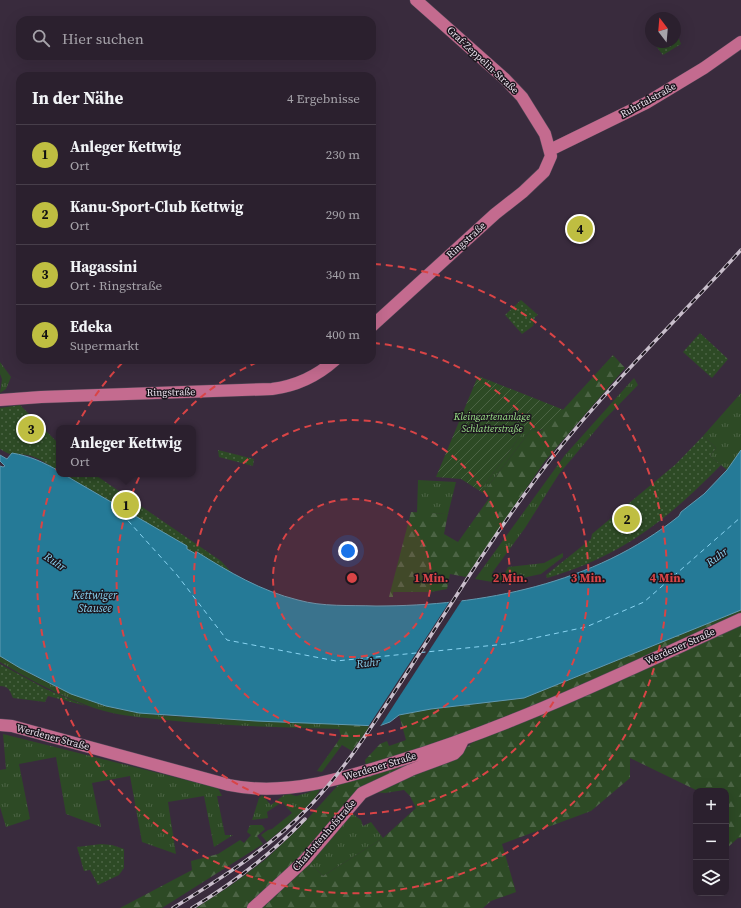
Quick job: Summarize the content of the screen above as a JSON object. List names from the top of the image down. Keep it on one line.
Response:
{"streets":{"main road":["Graf-Zeppelin-Straße","Ruhrtalstraße","Ringstraße","Werdener Straße","Charlottenhofstraße"]},"crossings":[["Graf-Zeppelin-Straße","Ruhrtalstraße"],["Graf-Zeppelin-Straße","Ringstraße"],["Ruhrtalstraße","Ringstraße"],["Werdener Straße","Charlottenhofstraße"]],"water":["Ruhr","Kettwiger Stausee"],"parks":["Kleingartenanlage Schlatterstraße"],"north":"top","page":{"search":"Hier suchen","heading":["In der Nähe","4 Ergebnisse"],"list":[{"mark":"1","name":"Anleger Kettwig","note":"Ort","value":"230 m"},{"mark":"2","name":"Kanu-Sport-Club Kettwig","note":"Ort","value":"290 m"},{"mark":"3","name":"Hagassini","note":"Ort · Ringstraße","value":"340 m"},{"mark":"4","name":"Edeka","note":"Supermarkt","value":"400 m"}],"pins":["4","3","1","2"],"popup":["Anleger Kettwig","Ort"],"map_buttons":["+","−"]},"rings":["1 Min.","2 Min.","3 Min.","4 Min."]}
